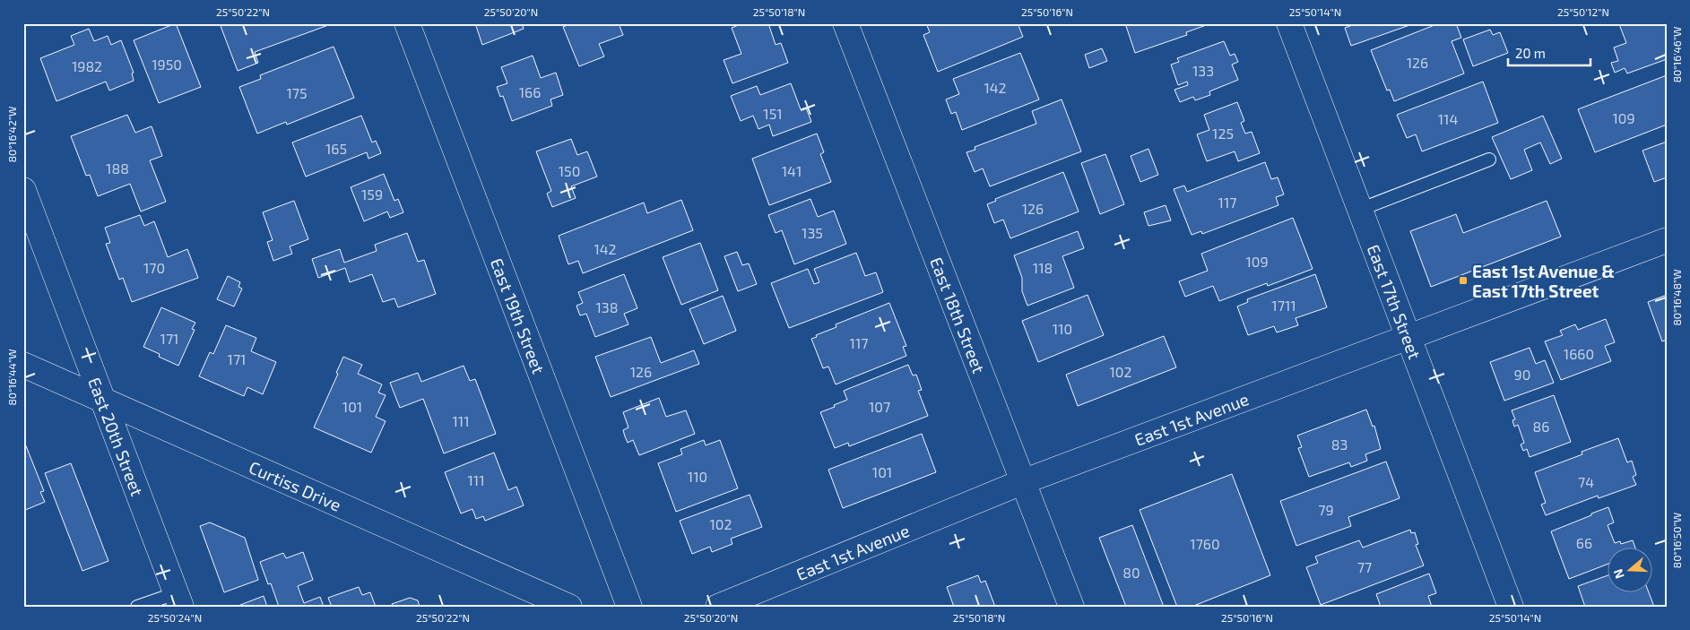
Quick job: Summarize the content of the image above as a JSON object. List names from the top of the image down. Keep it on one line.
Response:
{"streets":{"street":["East 17th Street","East 19th Street","East 18th Street","East 1st Avenue","East 20th Street","Curtiss Drive"]},"crossings":[["East 17th Street","East 1st Avenue"],["East 18th Street","East 1st Avenue"],["East 20th Street","Curtiss Drive"]],"places":{"transit":["East 1st Avenue & East 17th Street"]},"house_numbers":["126","1950","1982","133","142","166","175","151","109","114","125","165","188","150","141","159","117","126","135","142","109","170","118","1711","138","110","171","117","1660","171","126","102","90","101","107","111","86","83","101","110","111","74","79","102","66","1760","77","80"],"scale_bar":"20 m","north":"left","coordinates":["25°50'22\"N","25°50'20\"N","25°50'18\"N","25°50'16\"N","25°50'14\"N","25°50'12\"N","80°16'46\"W","80°16'42\"W","80°16'48\"W","80°16'44\"W","80°16'50\"W","25°50'24\"N"]}
